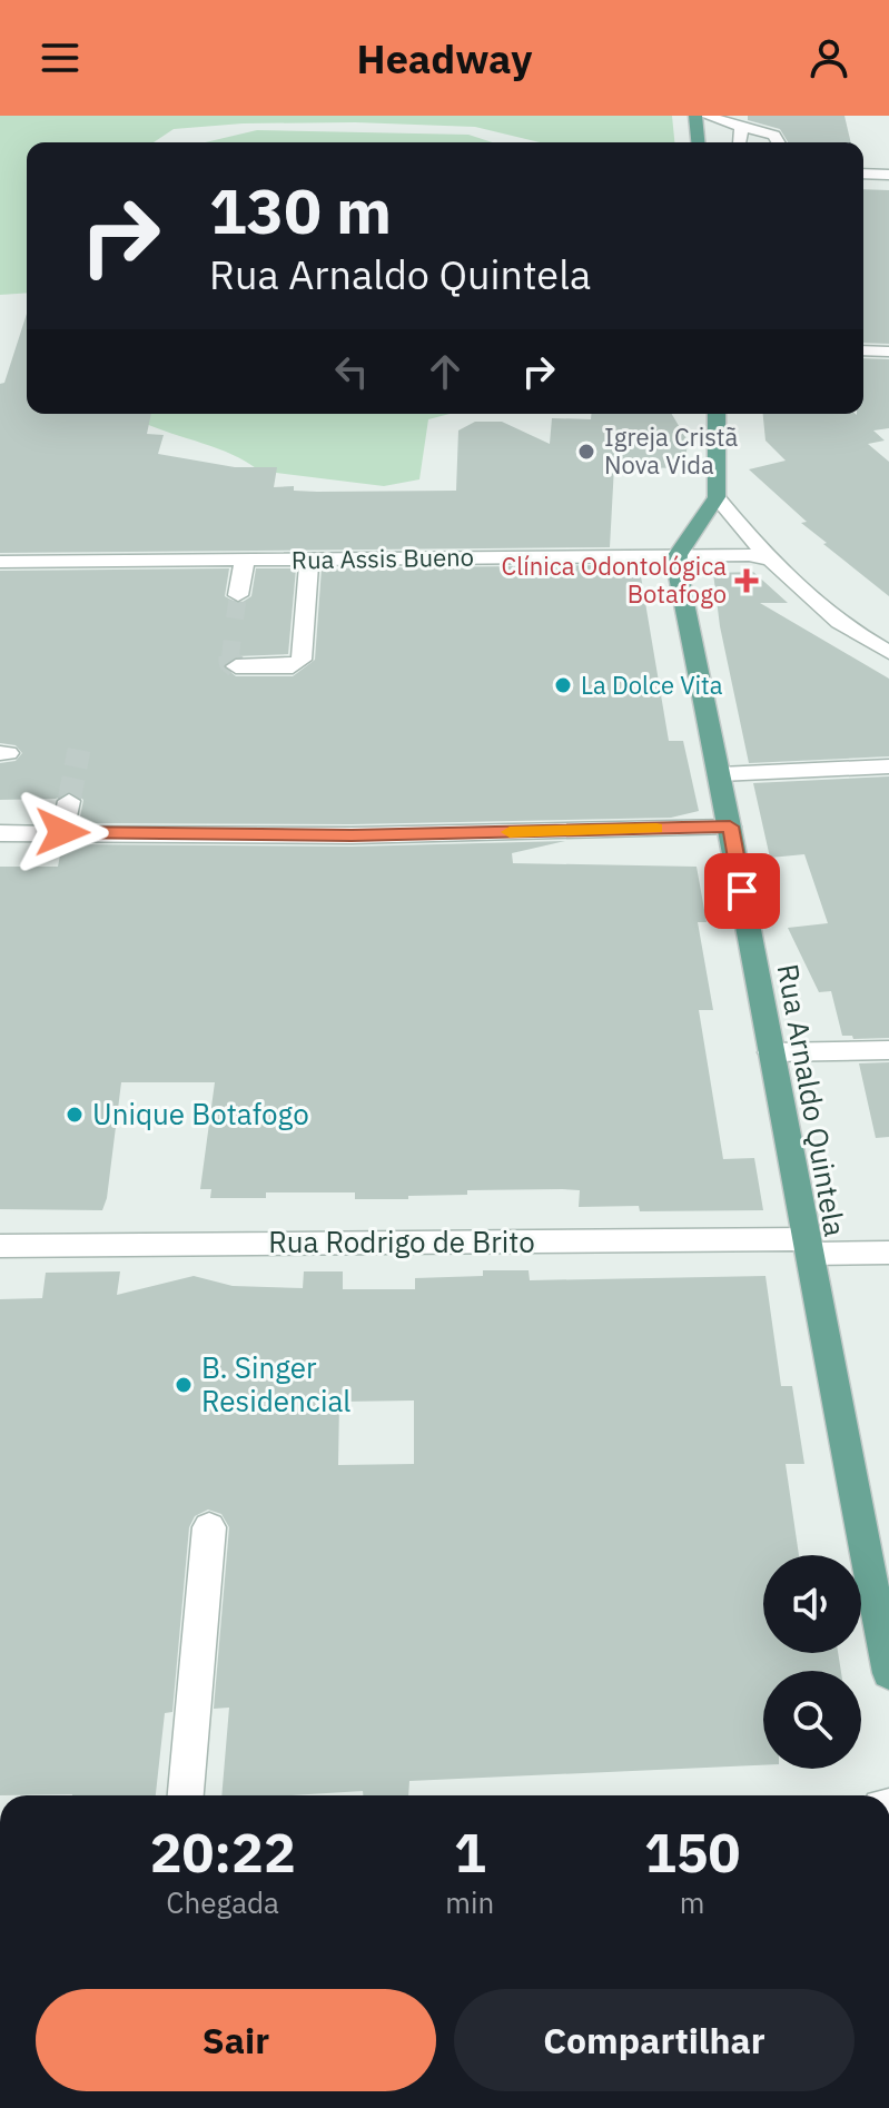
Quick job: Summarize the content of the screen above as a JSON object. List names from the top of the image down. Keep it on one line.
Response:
{"streets":{"main road":["Rua Arnaldo Quintela"],"street":["Rua Assis Bueno","Rua Rodrigo de Brito"]},"crossings":[["Rua Assis Bueno","Rua Arnaldo Quintela"],["Rua Arnaldo Quintela","Rua Rodrigo de Brito"]],"places":{"other":["Igreja Cristã Nova Vida","La Dolce Vita","Unique Botafogo","B. Singer Residencial"],"health":["Clínica Odontológica Botafogo"]},"page":{"header":"Headway","turn":["130 m","Rua Arnaldo Quintela"],"eta":["20:22","Chegada","1","min","150","m"],"buttons":["Sair","Compartilhar"]}}
